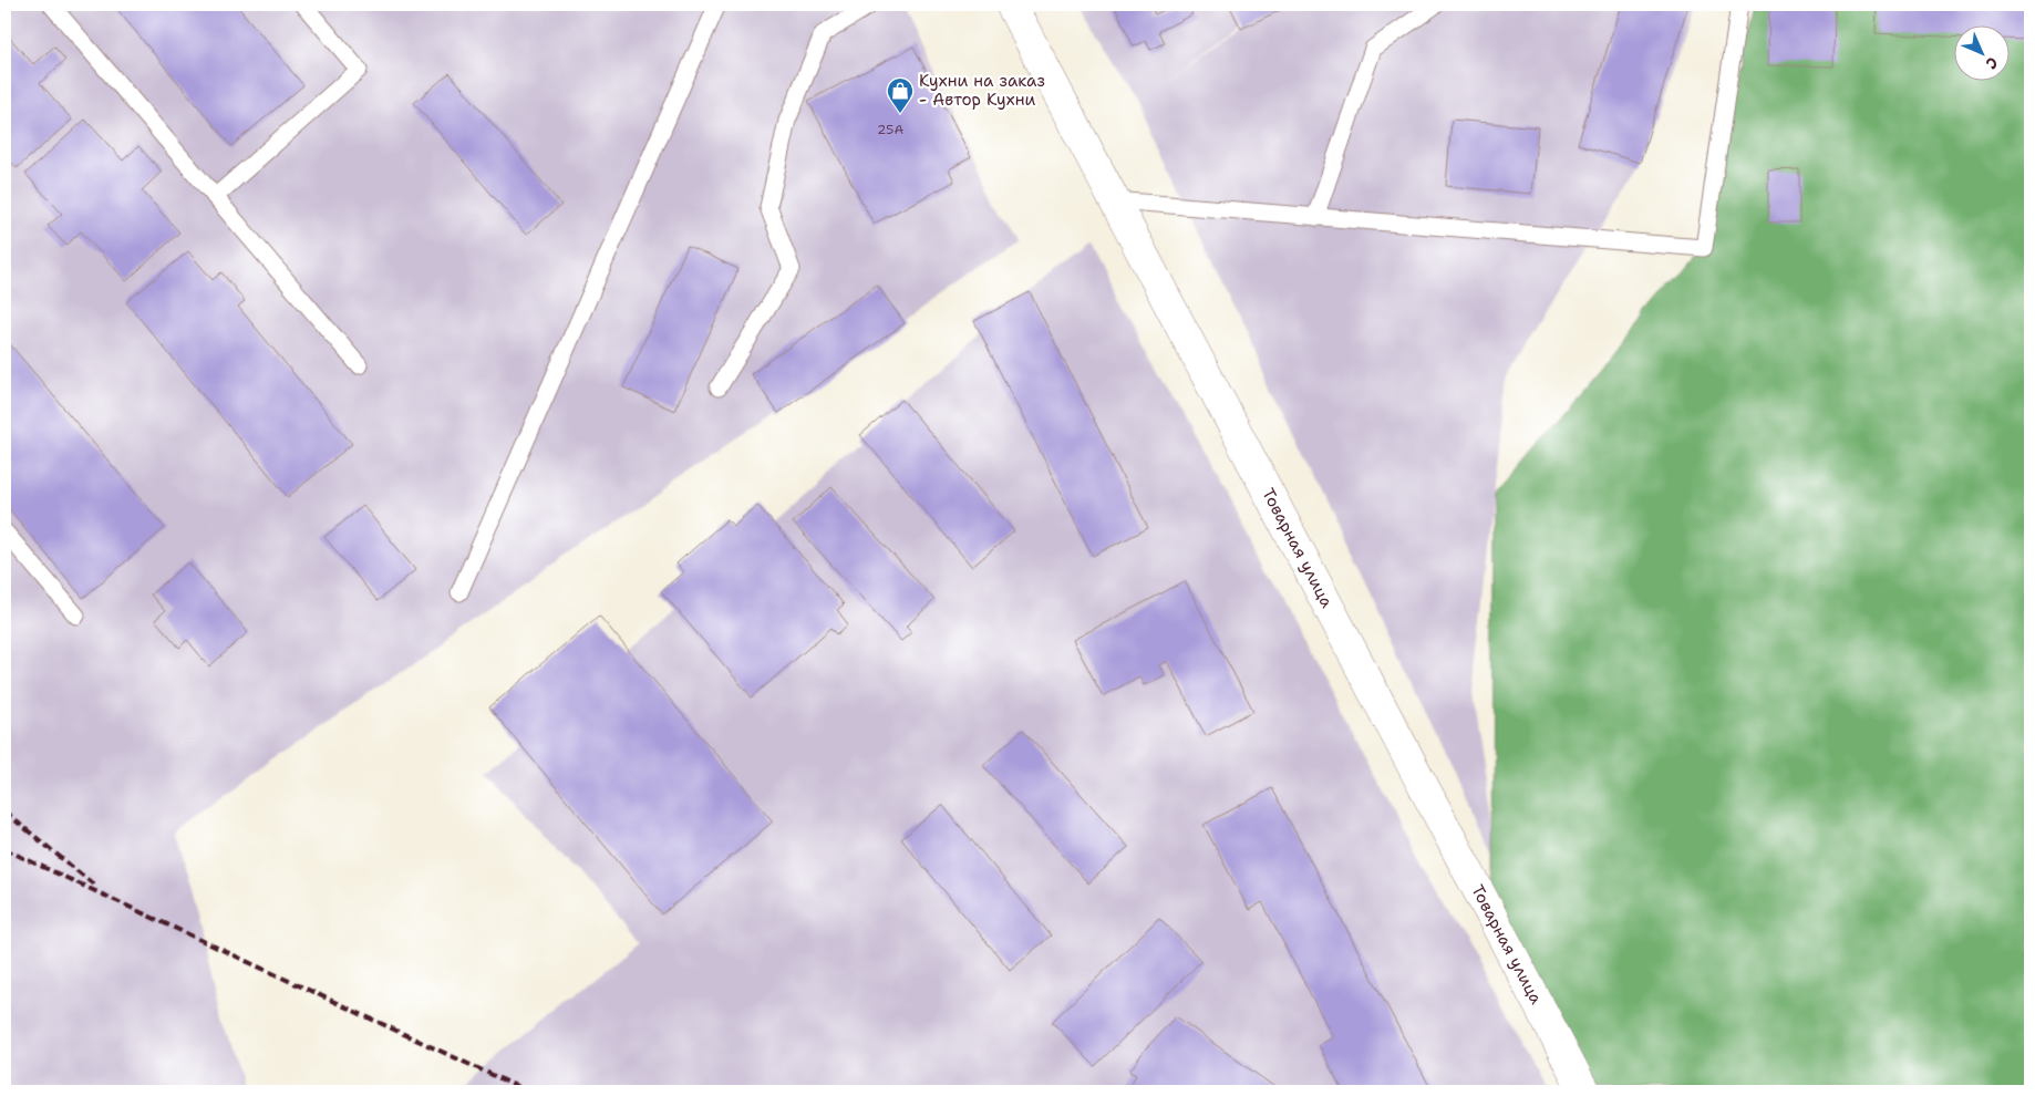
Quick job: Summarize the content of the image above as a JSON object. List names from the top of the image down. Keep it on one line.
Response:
{"streets":{"street":["Товарная улица"]},"places":{"shop":["Кухни на заказ - Автор Кухни"]},"house_numbers":["25А"],"north":"bottom right"}
